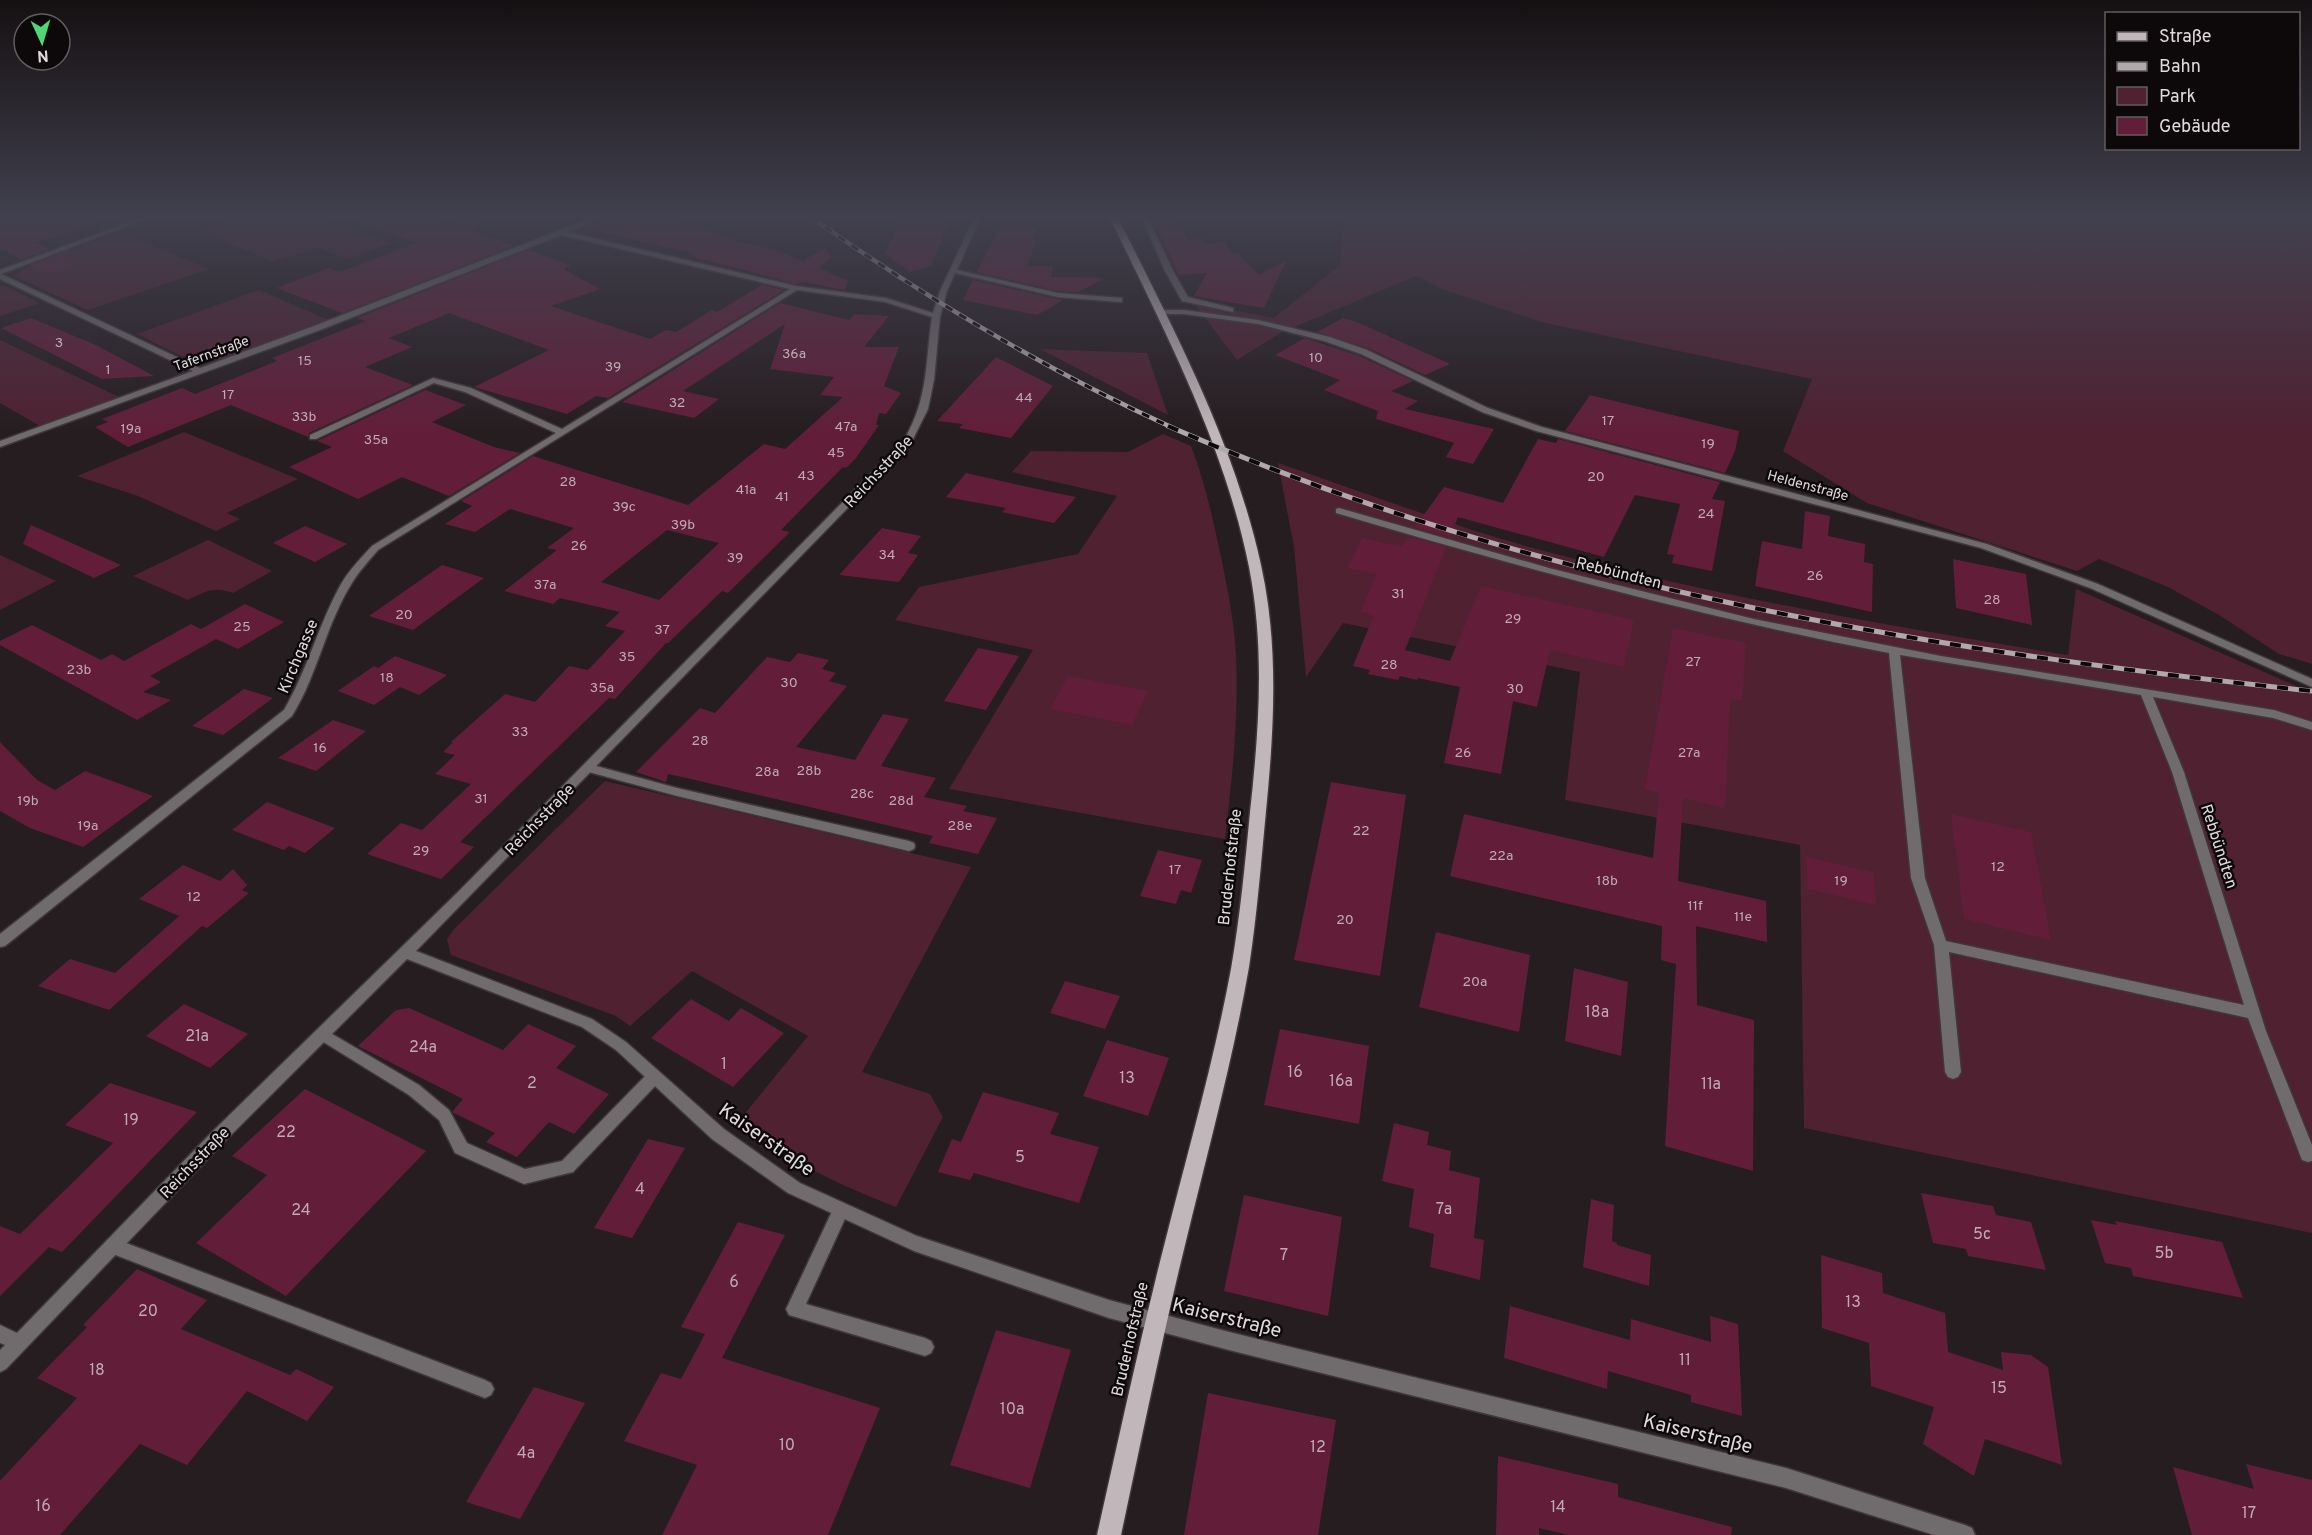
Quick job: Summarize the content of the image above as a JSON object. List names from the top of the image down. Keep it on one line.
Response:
{"streets":{"main road":["Bruderhofstraße"],"street":["Tafernstraße","Reichsstraße","Heldenstraße","Rebbündten","Kirchgasse","Kaiserstraße"]},"crossings":[["Reichsstraße","Kaiserstraße"],["Heldenstraße","Bruderhofstraße"],["Bruderhofstraße","Kaiserstraße"]],"house_numbers":["3","36a","10","15","39","1","17","44","32","33b","17","47a","19a","35a","19","45","43","20","28","41a","41","39c","24","39b","26","34","39","26","37a","31","28","20","29","25","37","35","27","28","23b","18","30","35a","30","33","28","16","26","27a","28b","28a","28c","31","19b","28d","19a","28e","22","29","22a","12","17","18b","19","12","11f","11e","20","20a","18a","21a","24a","1","16","13","16a","2","11a","19","22","5","4","7a","24","5c","5b","7","6","13","20","11","18","15","10a","10","12","4a","16","14","17"],"legend":["Straße","Bahn","Park","Gebäude"],"north":"bottom"}
